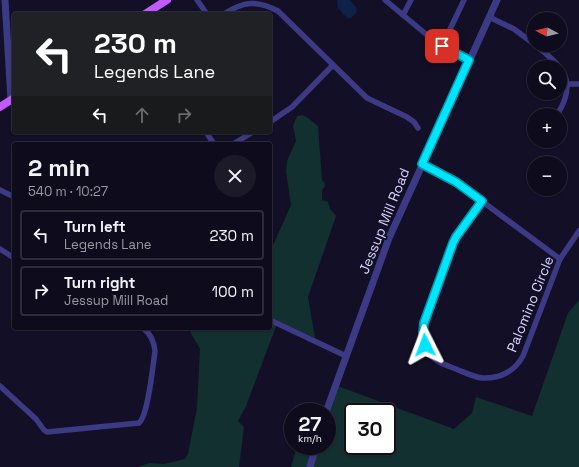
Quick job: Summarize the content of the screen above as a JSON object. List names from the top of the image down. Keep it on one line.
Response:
{"streets":{"street":["Jessup Mill Road","Palomino Circle"]},"north":"left","page":{"map_buttons":["+","−"],"turn":["230 m","Legends Lane"],"heading":["2 min","540 m · 10:27"],"list":[{"name":"Turn left","note":"Legends Lane","value":"230 m"},{"name":"Turn right","note":"Jessup Mill Road","value":"100 m"}],"speed":"27 km/h","limit":"30"}}
